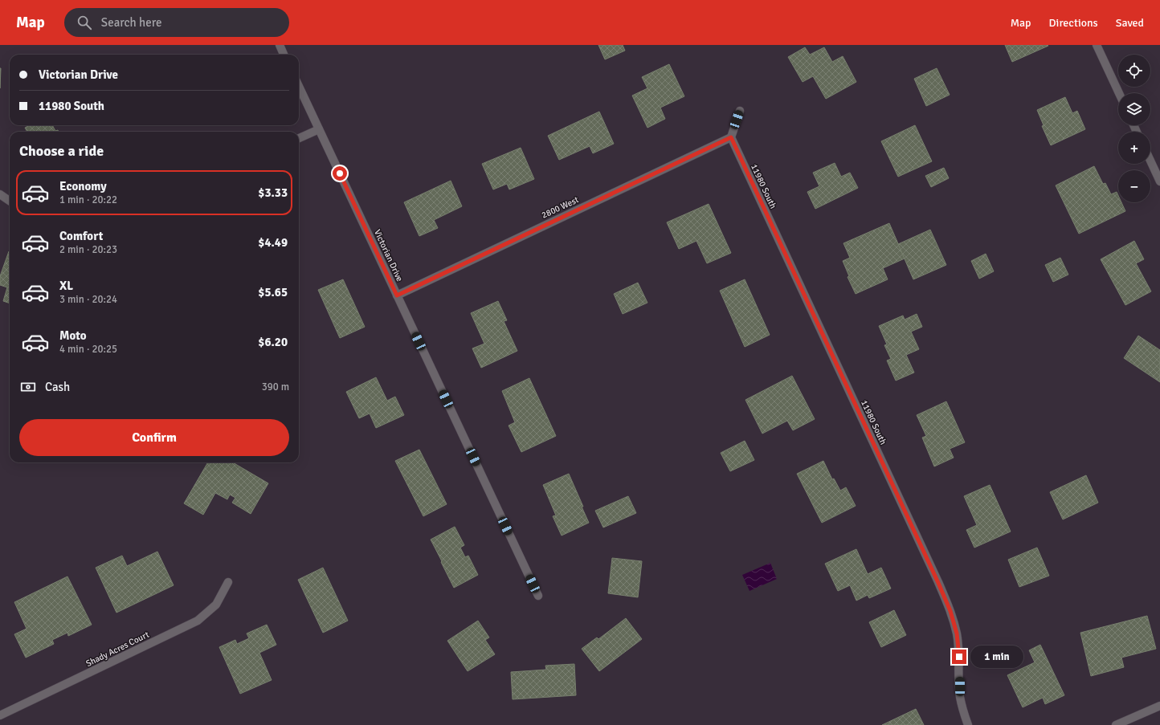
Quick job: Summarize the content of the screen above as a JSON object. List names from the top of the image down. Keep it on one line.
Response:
{"streets":{"street":["11980 South","2800 West","Victorian Drive","Shady Acres Court"]},"crossings":[["11980 South","2800 West"],["2800 West","Victorian Drive"]],"page":{"header":"Map","search":"Search here","nav":["Map","Directions","Saved"],"map_buttons":["+","−"],"banner":["Victorian Drive","11980 South"],"heading":"Choose a ride","list":[{"name":"Economy","note":"1 min · 20:22","value":"$3.33"},{"name":"Comfort","note":"2 min · 20:23","value":"$4.49"},{"name":"XL","note":"3 min · 20:24","value":"$5.65"},{"name":"Moto","note":"4 min · 20:25","value":"$6.20"}],"pay":["Cash","390 m"],"buttons":"Confirm","bubble":"1 min"}}
